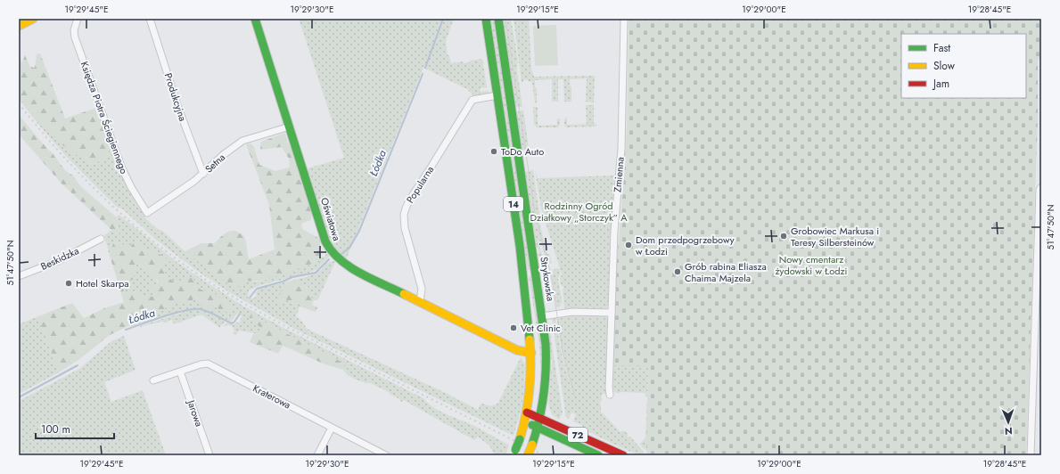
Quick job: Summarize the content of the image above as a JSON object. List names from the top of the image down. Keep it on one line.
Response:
{"streets":{"main road":["14","Oświatowa","Strykowska","72"],"street":["Produkcyjna","Księdza Piotra Ściegiennego","Setna","Zmienna","Popularna","Beskidzka","Kraterowa","Jarowa"]},"crossings":[["Produkcyjna","Setna"],["Księdza Piotra Ściegiennego","Setna"],["Setna","Oświatowa"],["Popularna","14"],["Popularna","Oświatowa"],["14","Oświatowa"],["14","72"],["Strykowska","72"],["Kraterowa","Jarowa"]],"water":["Łódka"],"parks":["Rodzinny Ogród Działkowy „Storczyk” A","Nowy cmentarz żydowski w Łodzi"],"places":["ToDo Auto","Grobowiec Markusa i Teresy Silbersteinów","Dom przedpogrzebowy w Łodzi","Grób rabina Eliasza Chaima Majzela","Hotel Skarpa","Vet Clinic"],"legend":["Fast","Slow","Jam"],"scale_bar":"100 m","north":"bottom","coordinates":["19°29'45\"E","19°29'30\"E","19°29'15\"E","19°29'00\"E","19°28'45\"E","51°47'50\"N"]}
